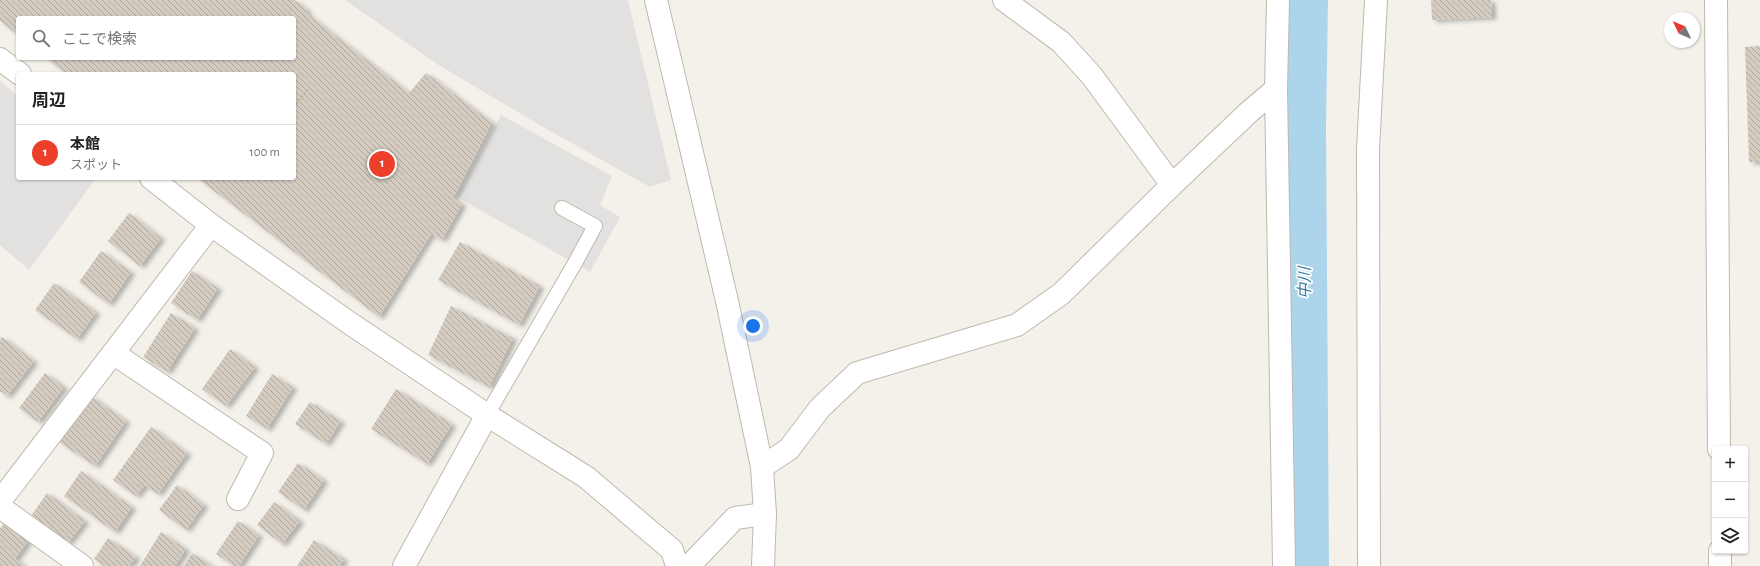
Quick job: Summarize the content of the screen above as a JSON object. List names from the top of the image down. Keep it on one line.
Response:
{"water":["中川"],"north":"top left","page":{"search":"ここで検索","heading":"周辺","list":[{"mark":"1","name":"本館","note":"スポット","value":"100 m"}],"pins":"1","map_buttons":["+","−"]}}
